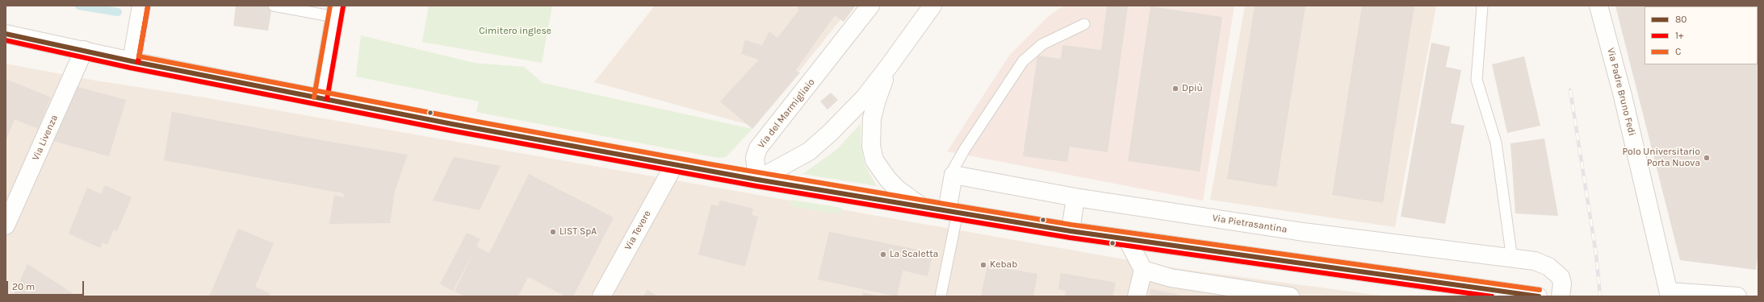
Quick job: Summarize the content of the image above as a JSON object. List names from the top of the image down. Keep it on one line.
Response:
{"streets":{"street":["Via Padre Bruno Fedi","Via del Marmigliaio","Via Livenza","Via Pietrasantina","Via Tevere"]},"parks":["Cimitero inglese"],"places":["Dpiù","Polo Universitario Porta Nuova","LIST SpA","La Scaletta","Kebab"],"lines":["transit line C","transit line 1+","transit line 80"],"legend":["80","1+","C"],"scale_bar":"20 m"}
